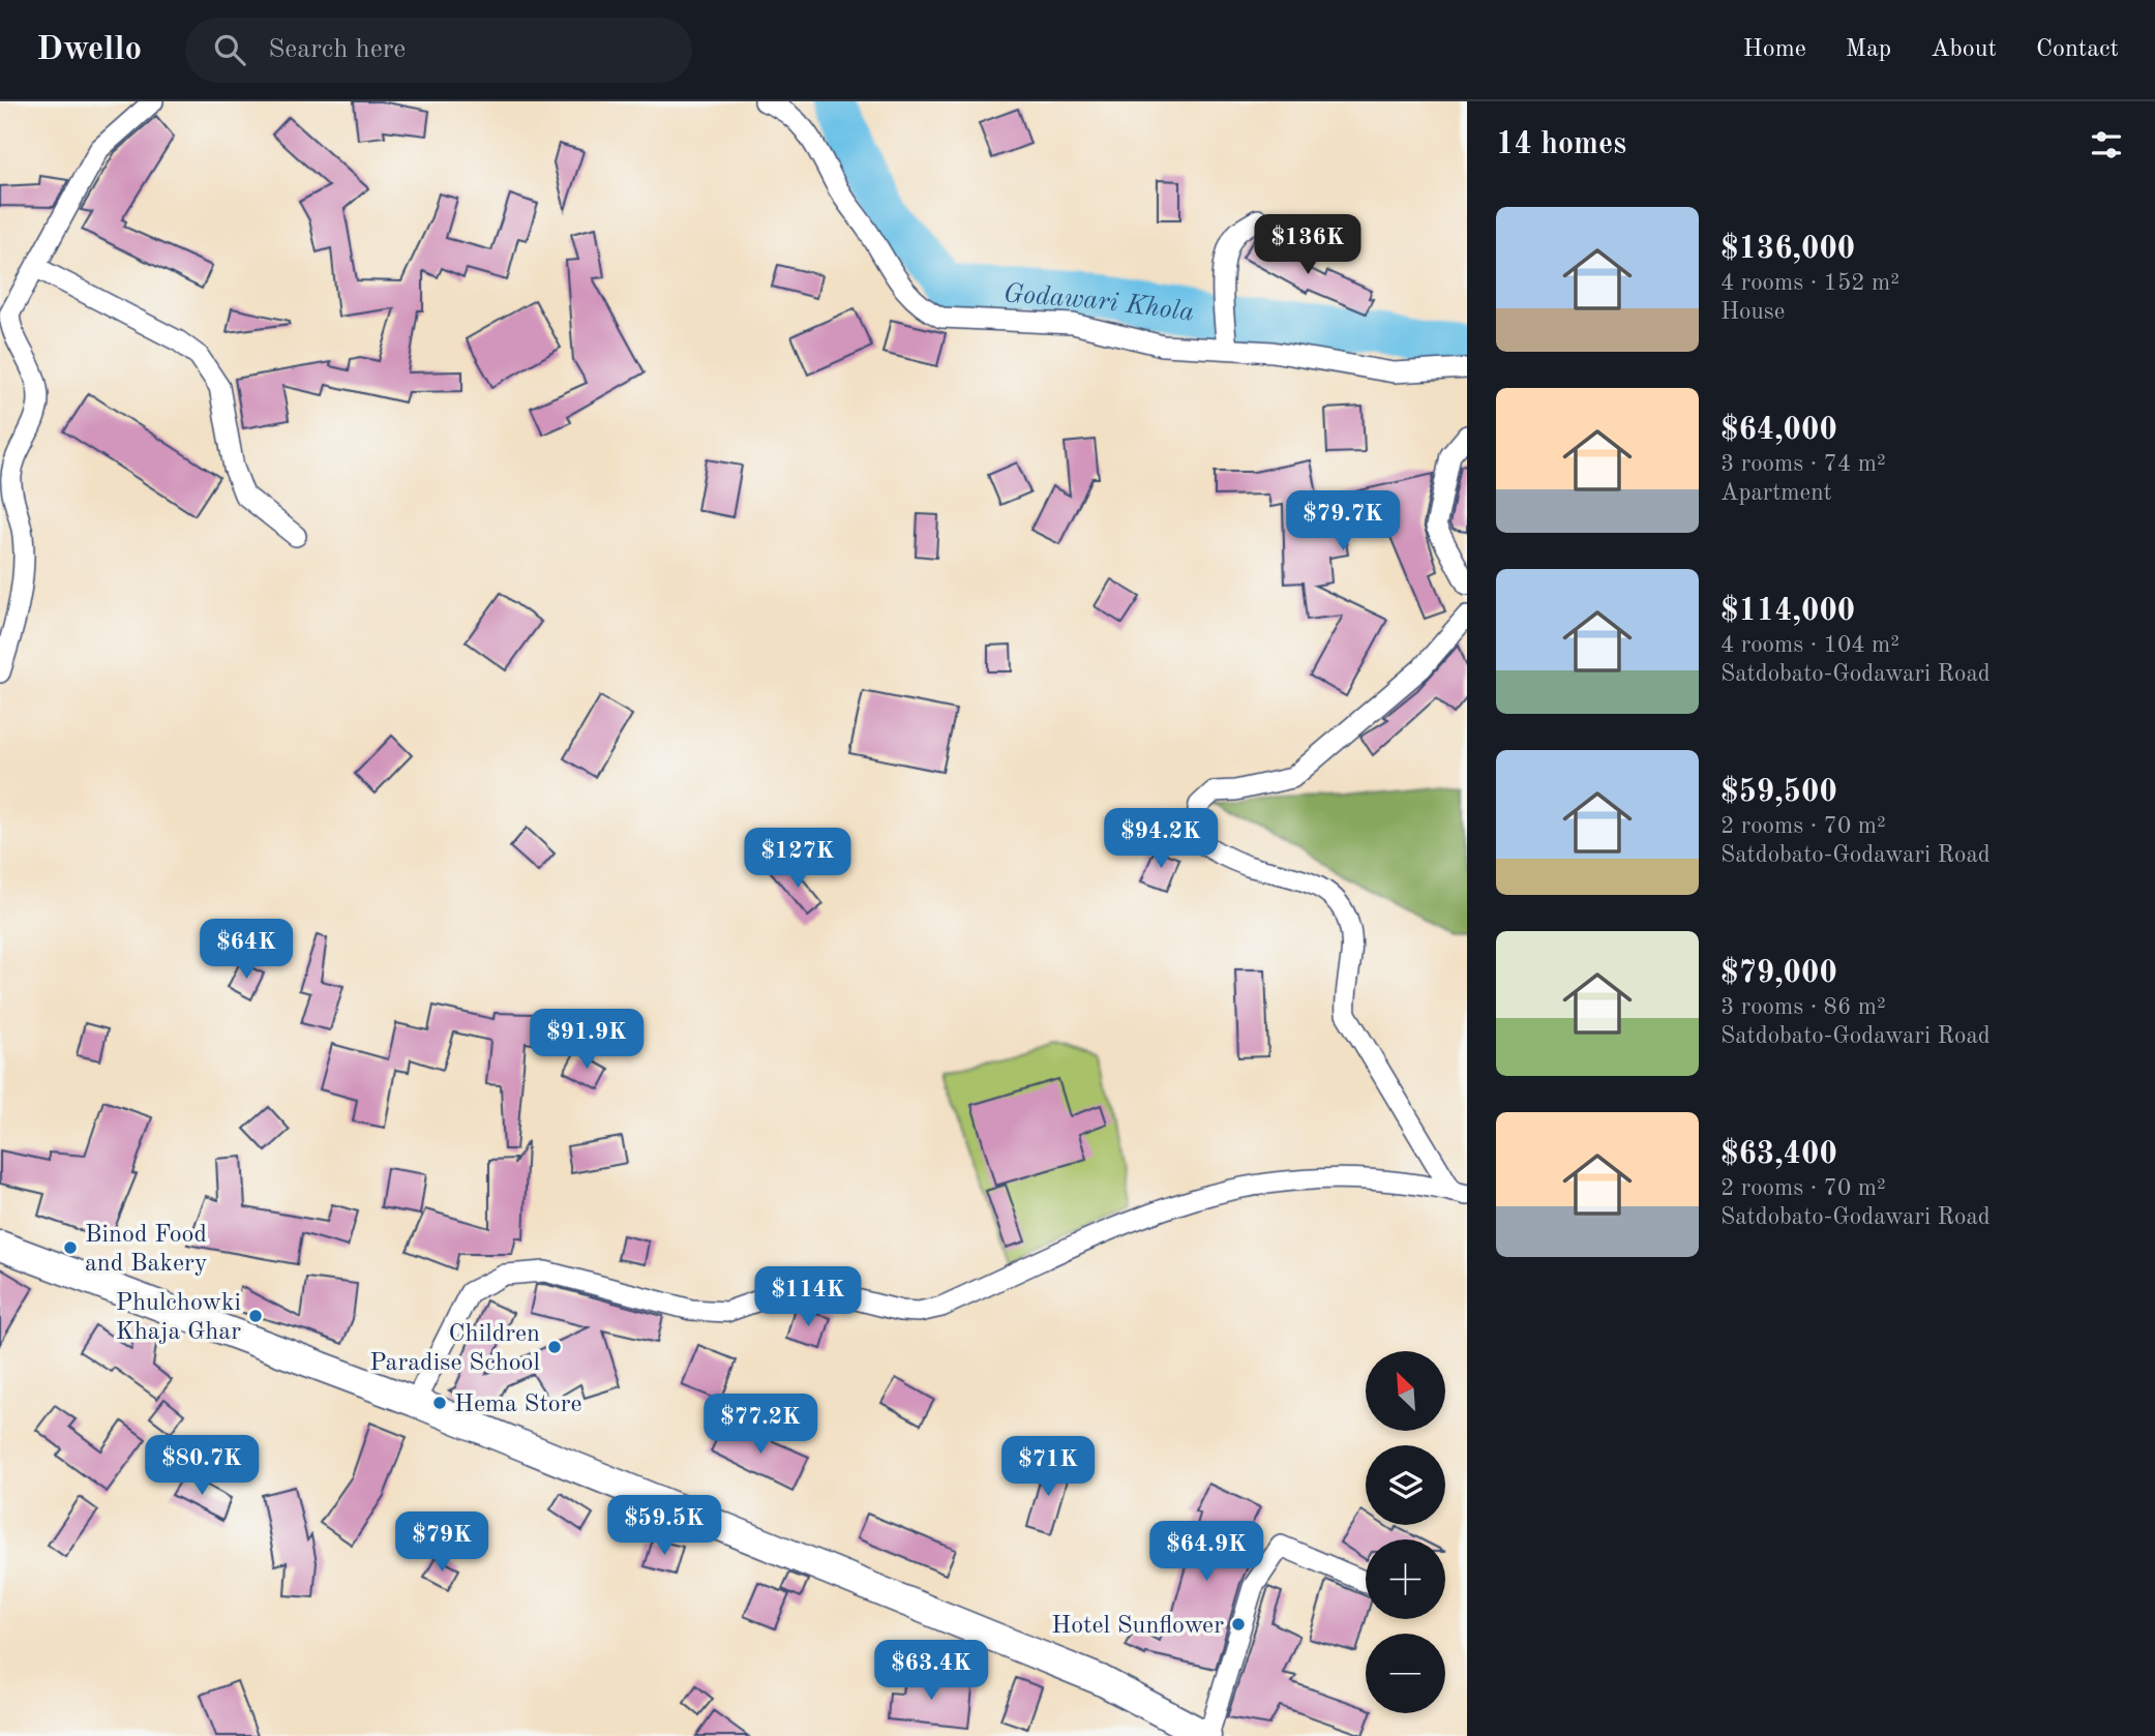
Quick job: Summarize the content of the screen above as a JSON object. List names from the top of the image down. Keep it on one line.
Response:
{"water":["Godawari Khola"],"places":["Binod Food and Bakery","Phulchowki Khaja Ghar","Children Paradise School","Hema Store","Hotel Sunflower"],"north":"top left","page":{"header":"Dwello","search":"Search here","nav":["Home","Map","About","Contact"],"heading":"14 homes","list":[{"name":"$136,000","note":"4 rooms · 152 m² · House"},{"name":"$64,000","note":"3 rooms · 74 m² · Apartment"},{"name":"$114,000","note":"4 rooms · 104 m² · Satdobato-Godawari Road"},{"name":"$59,500","note":"2 rooms · 70 m² · Satdobato-Godawari Road"},{"name":"$79,000","note":"3 rooms · 86 m² · Satdobato-Godawari Road"},{"name":"$63,400","note":"2 rooms · 70 m² · Satdobato-Godawari Road"}],"price":["$136K","$79.7K","$94.2K","$127K","$64K","$91.9K","$114K","$77.2K","$80.7K","$71K","$59.5K","$79K","$64.9K","$63.4K"],"map_buttons":["+","−"]}}
